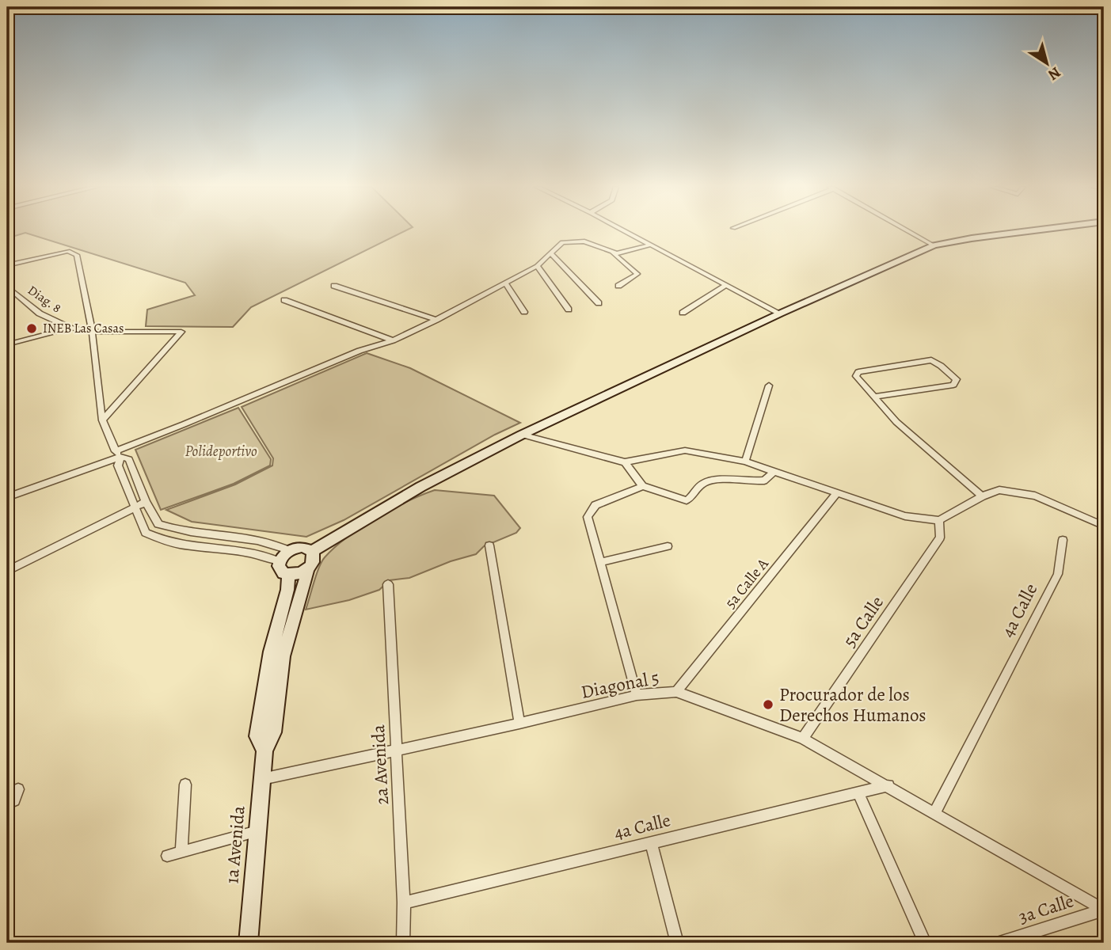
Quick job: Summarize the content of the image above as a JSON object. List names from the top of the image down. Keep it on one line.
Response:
{"streets":{"main road":["1a Avenida"],"street":["Diag. 8","5a Calle A","4a Calle","5a Calle","Diagonal 5","2a Avenida","3a Calle"]},"crossings":[["5a Calle A","Diagonal 5"],["4a Calle","Diagonal 5"],["4a Calle","2a Avenida"],["5a Calle","Diagonal 5"],["Diagonal 5","2a Avenida"],["Diagonal 5","1a Avenida"],["Diagonal 5","3a Calle"]],"parks":["Polideportivo"],"places":["INEB Las Casas","Procurador de los Derechos Humanos"],"north":"bottom right"}
